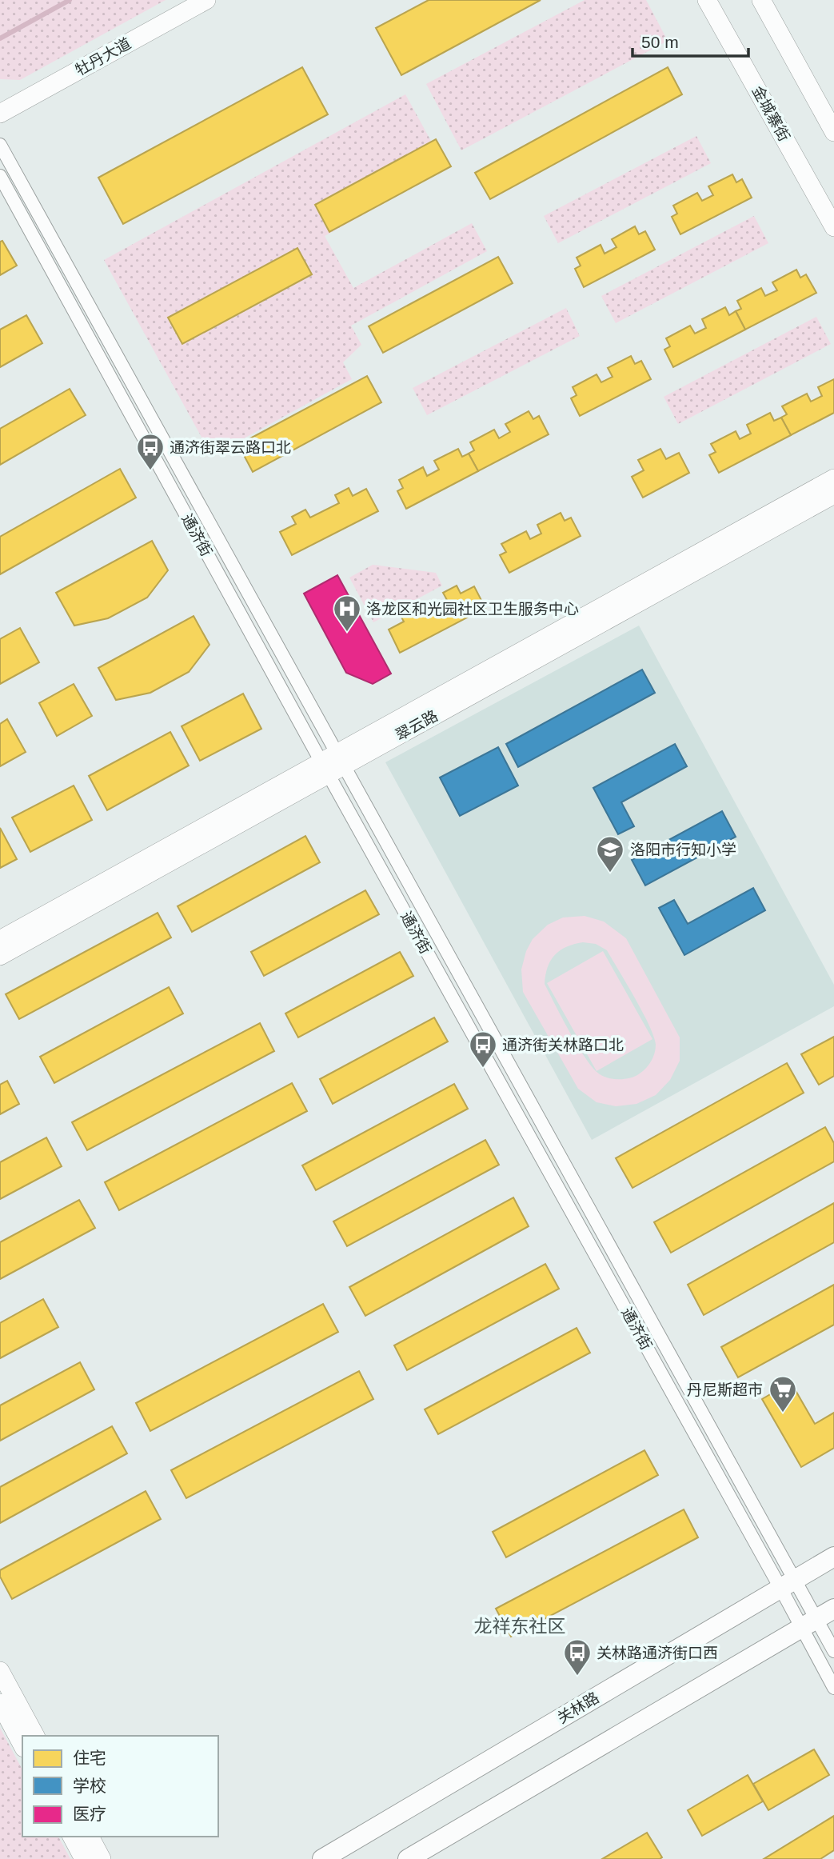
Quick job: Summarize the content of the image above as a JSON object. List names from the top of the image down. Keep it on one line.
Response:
{"streets":{"main road":["关林路"],"street":["牡丹大道","金城寨街","通济街","翠云路"]},"crossings":[["通济街","翠云路"],["通济街","关林路"]],"districts":["龙祥东社区"],"places":{"bus stop":["通济街翠云路口北","通济街关林路口北","关林路通济街口西"],"hospital":["洛龙区和光园社区卫生服务中心"],"school or university":["洛阳市行知小学"],"supermarket":["丹尼斯超市"]},"legend":["住宅","学校","医疗"],"scale_bar":"50 m"}
